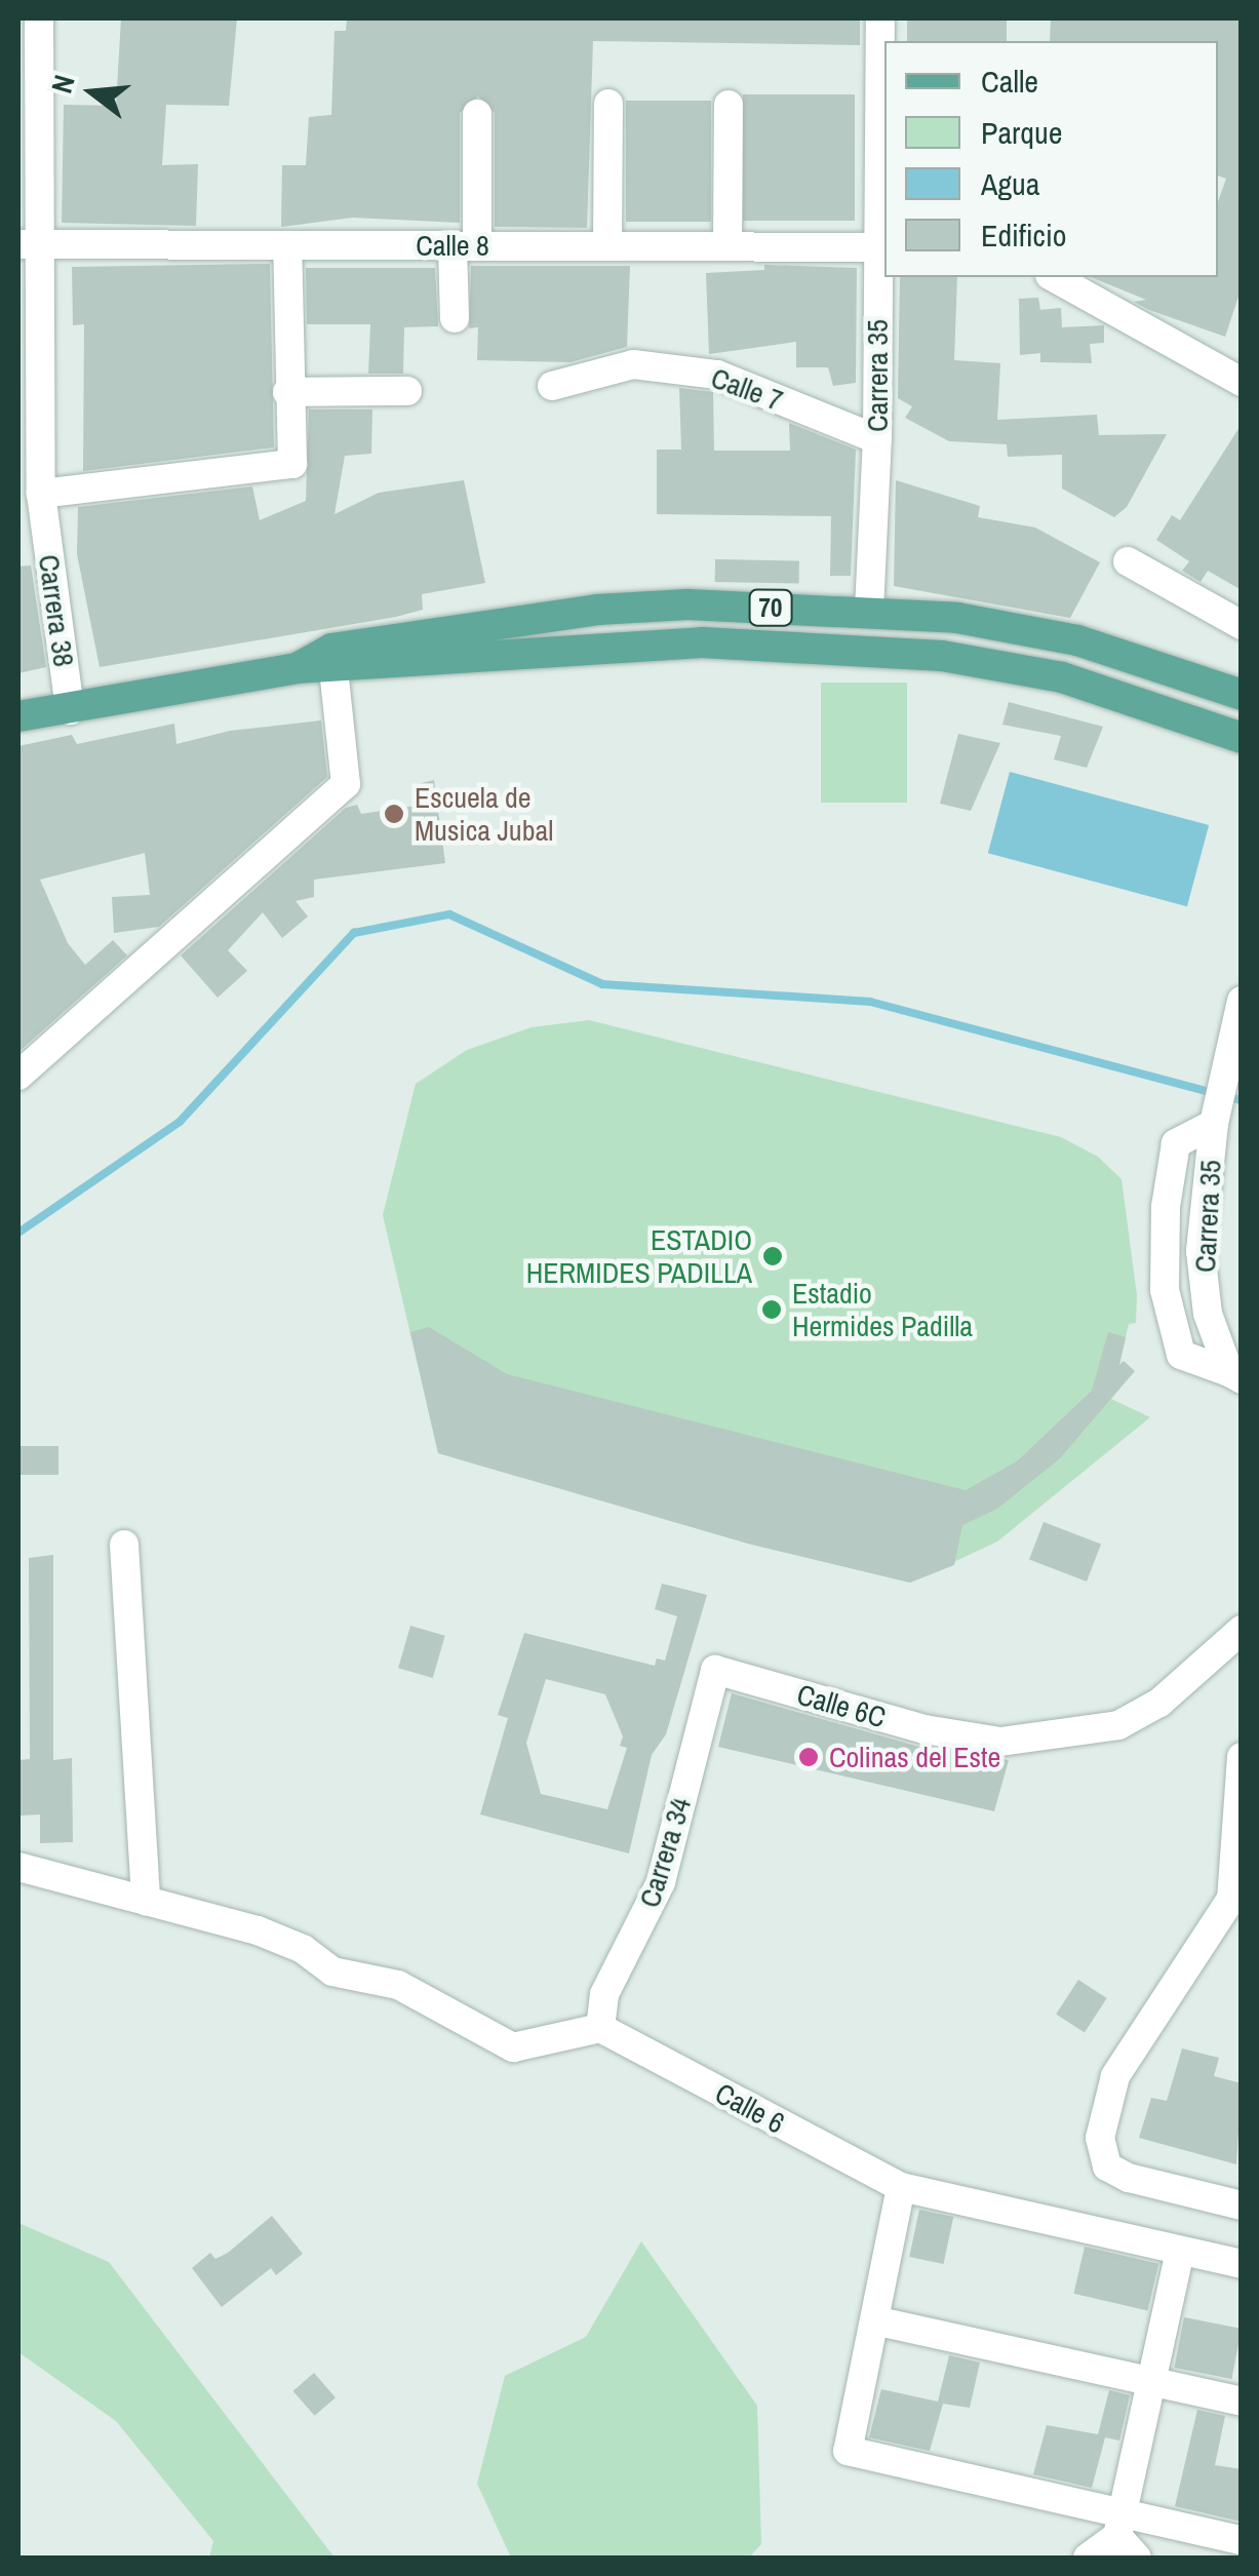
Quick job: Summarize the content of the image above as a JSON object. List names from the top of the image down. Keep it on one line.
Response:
{"streets":{"main road":["70"],"street":["Calle 8","Carrera 35","Calle 7","Carrera 38","Calle 6C","Carrera 34","Calle 6"]},"crossings":[["Calle 8","Carrera 35"],["Calle 8","Carrera 38"],["Carrera 35","Calle 7"],["Carrera 35","70"],["70","Carrera 38"],["Calle 6C","Carrera 34"],["Carrera 34","Calle 6"]],"places":["Escuela de Musica Jubal","ESTADIO HERMIDES PADILLA","Estadio Hermides Padilla","Colinas del Este"],"legend":["Calle","Parque","Agua","Edificio"],"north":"left"}
